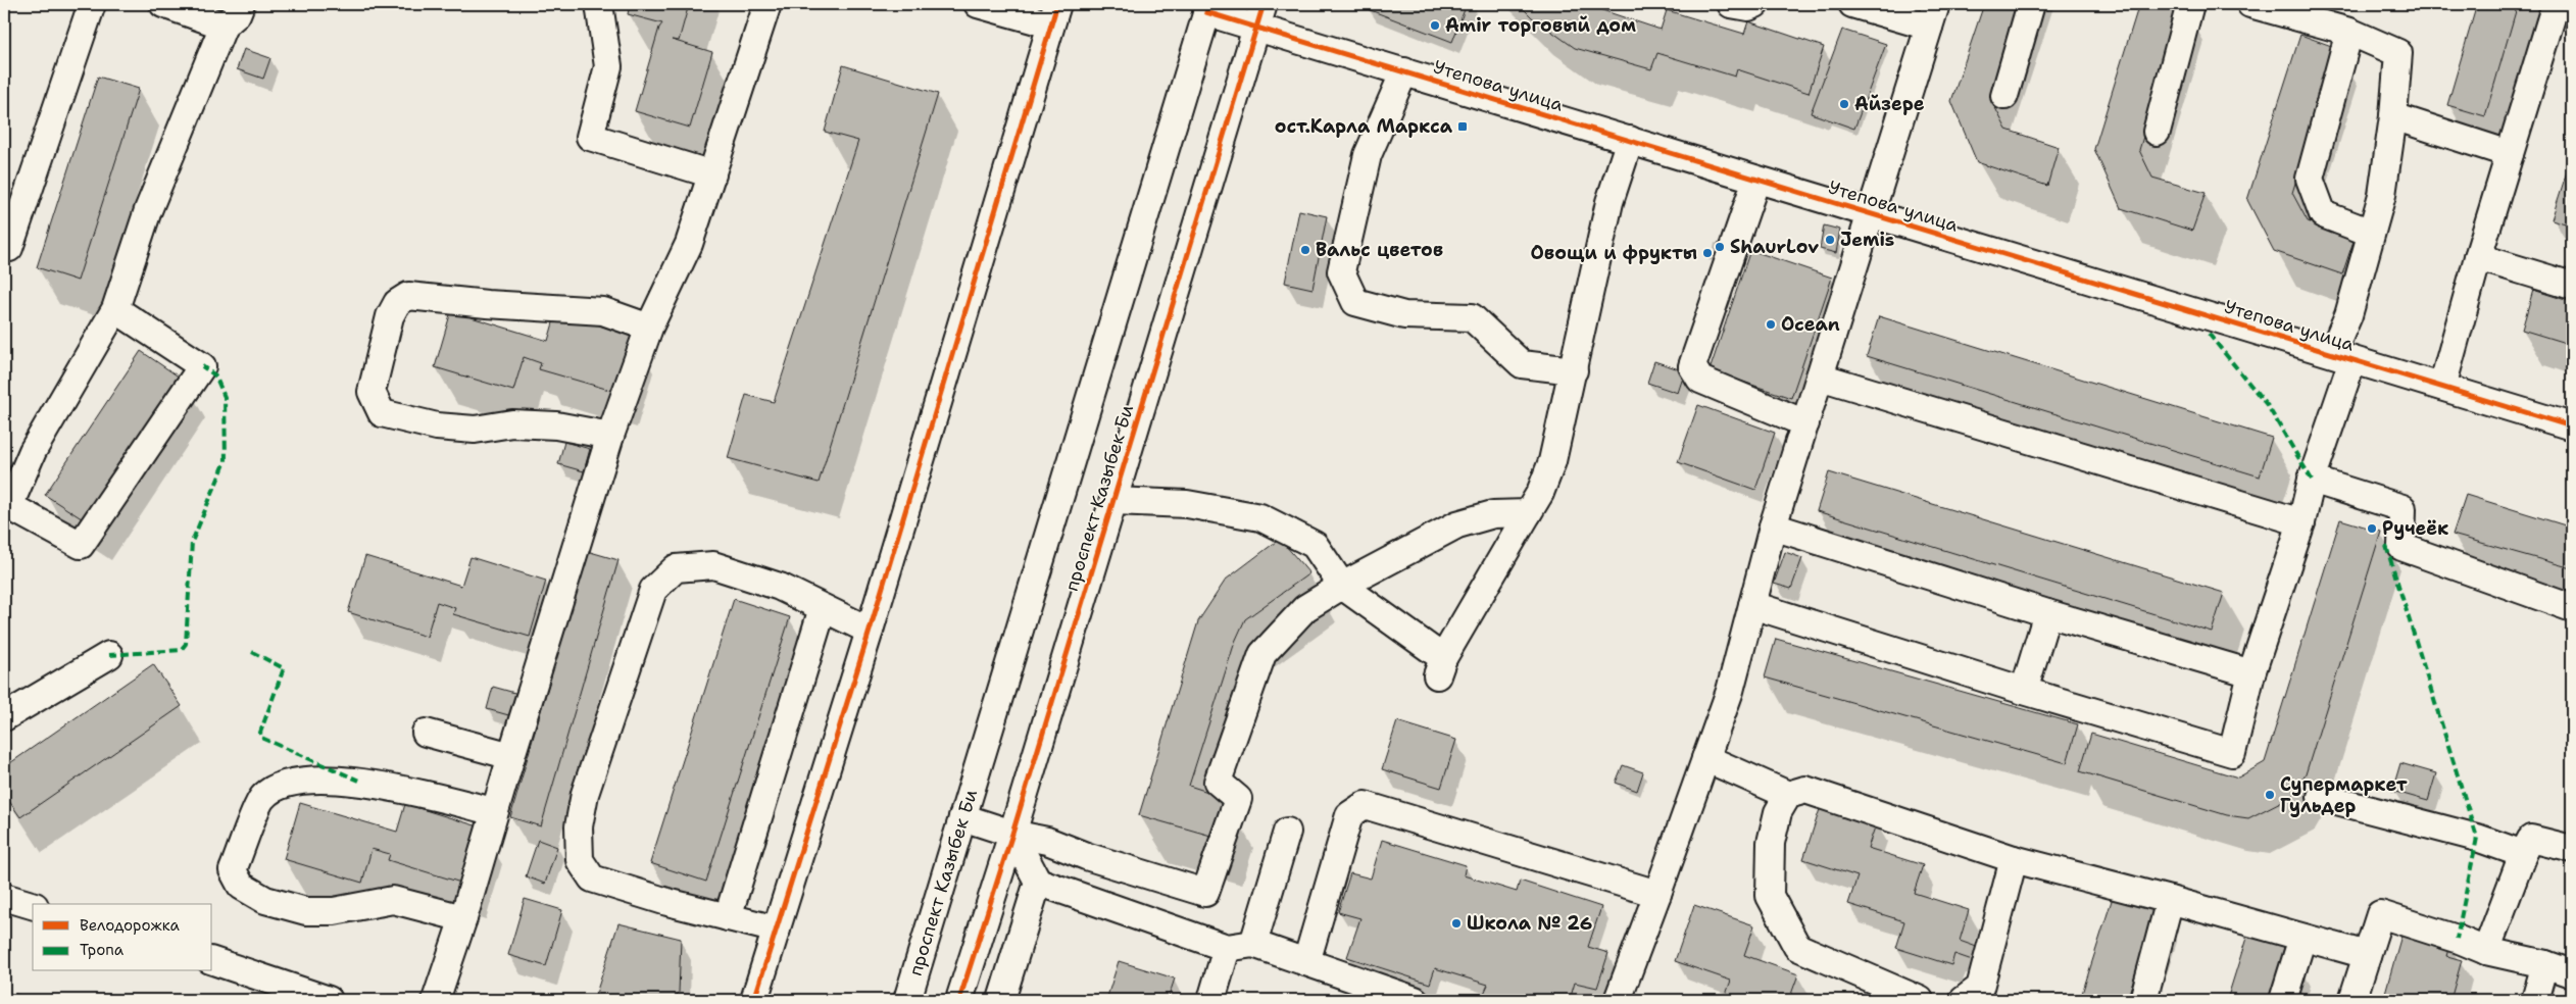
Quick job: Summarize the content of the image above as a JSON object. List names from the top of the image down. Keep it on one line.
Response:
{"streets":{"street":["Утепова улица","проспект Казыбек Би"]},"crossings":[["Утепова улица","проспект Казыбек Би"]],"places":{"other":["Amir торговый дом","Айзере","Jemis","ShaurLov","Вальс цветов","Овощи и фрукты","Ocean","Ручеёк","Супермаркет Гульдер","Школа № 26"],"transit":["ост.Карла Маркса"]},"legend":["Велодорожка","Тропа"]}
